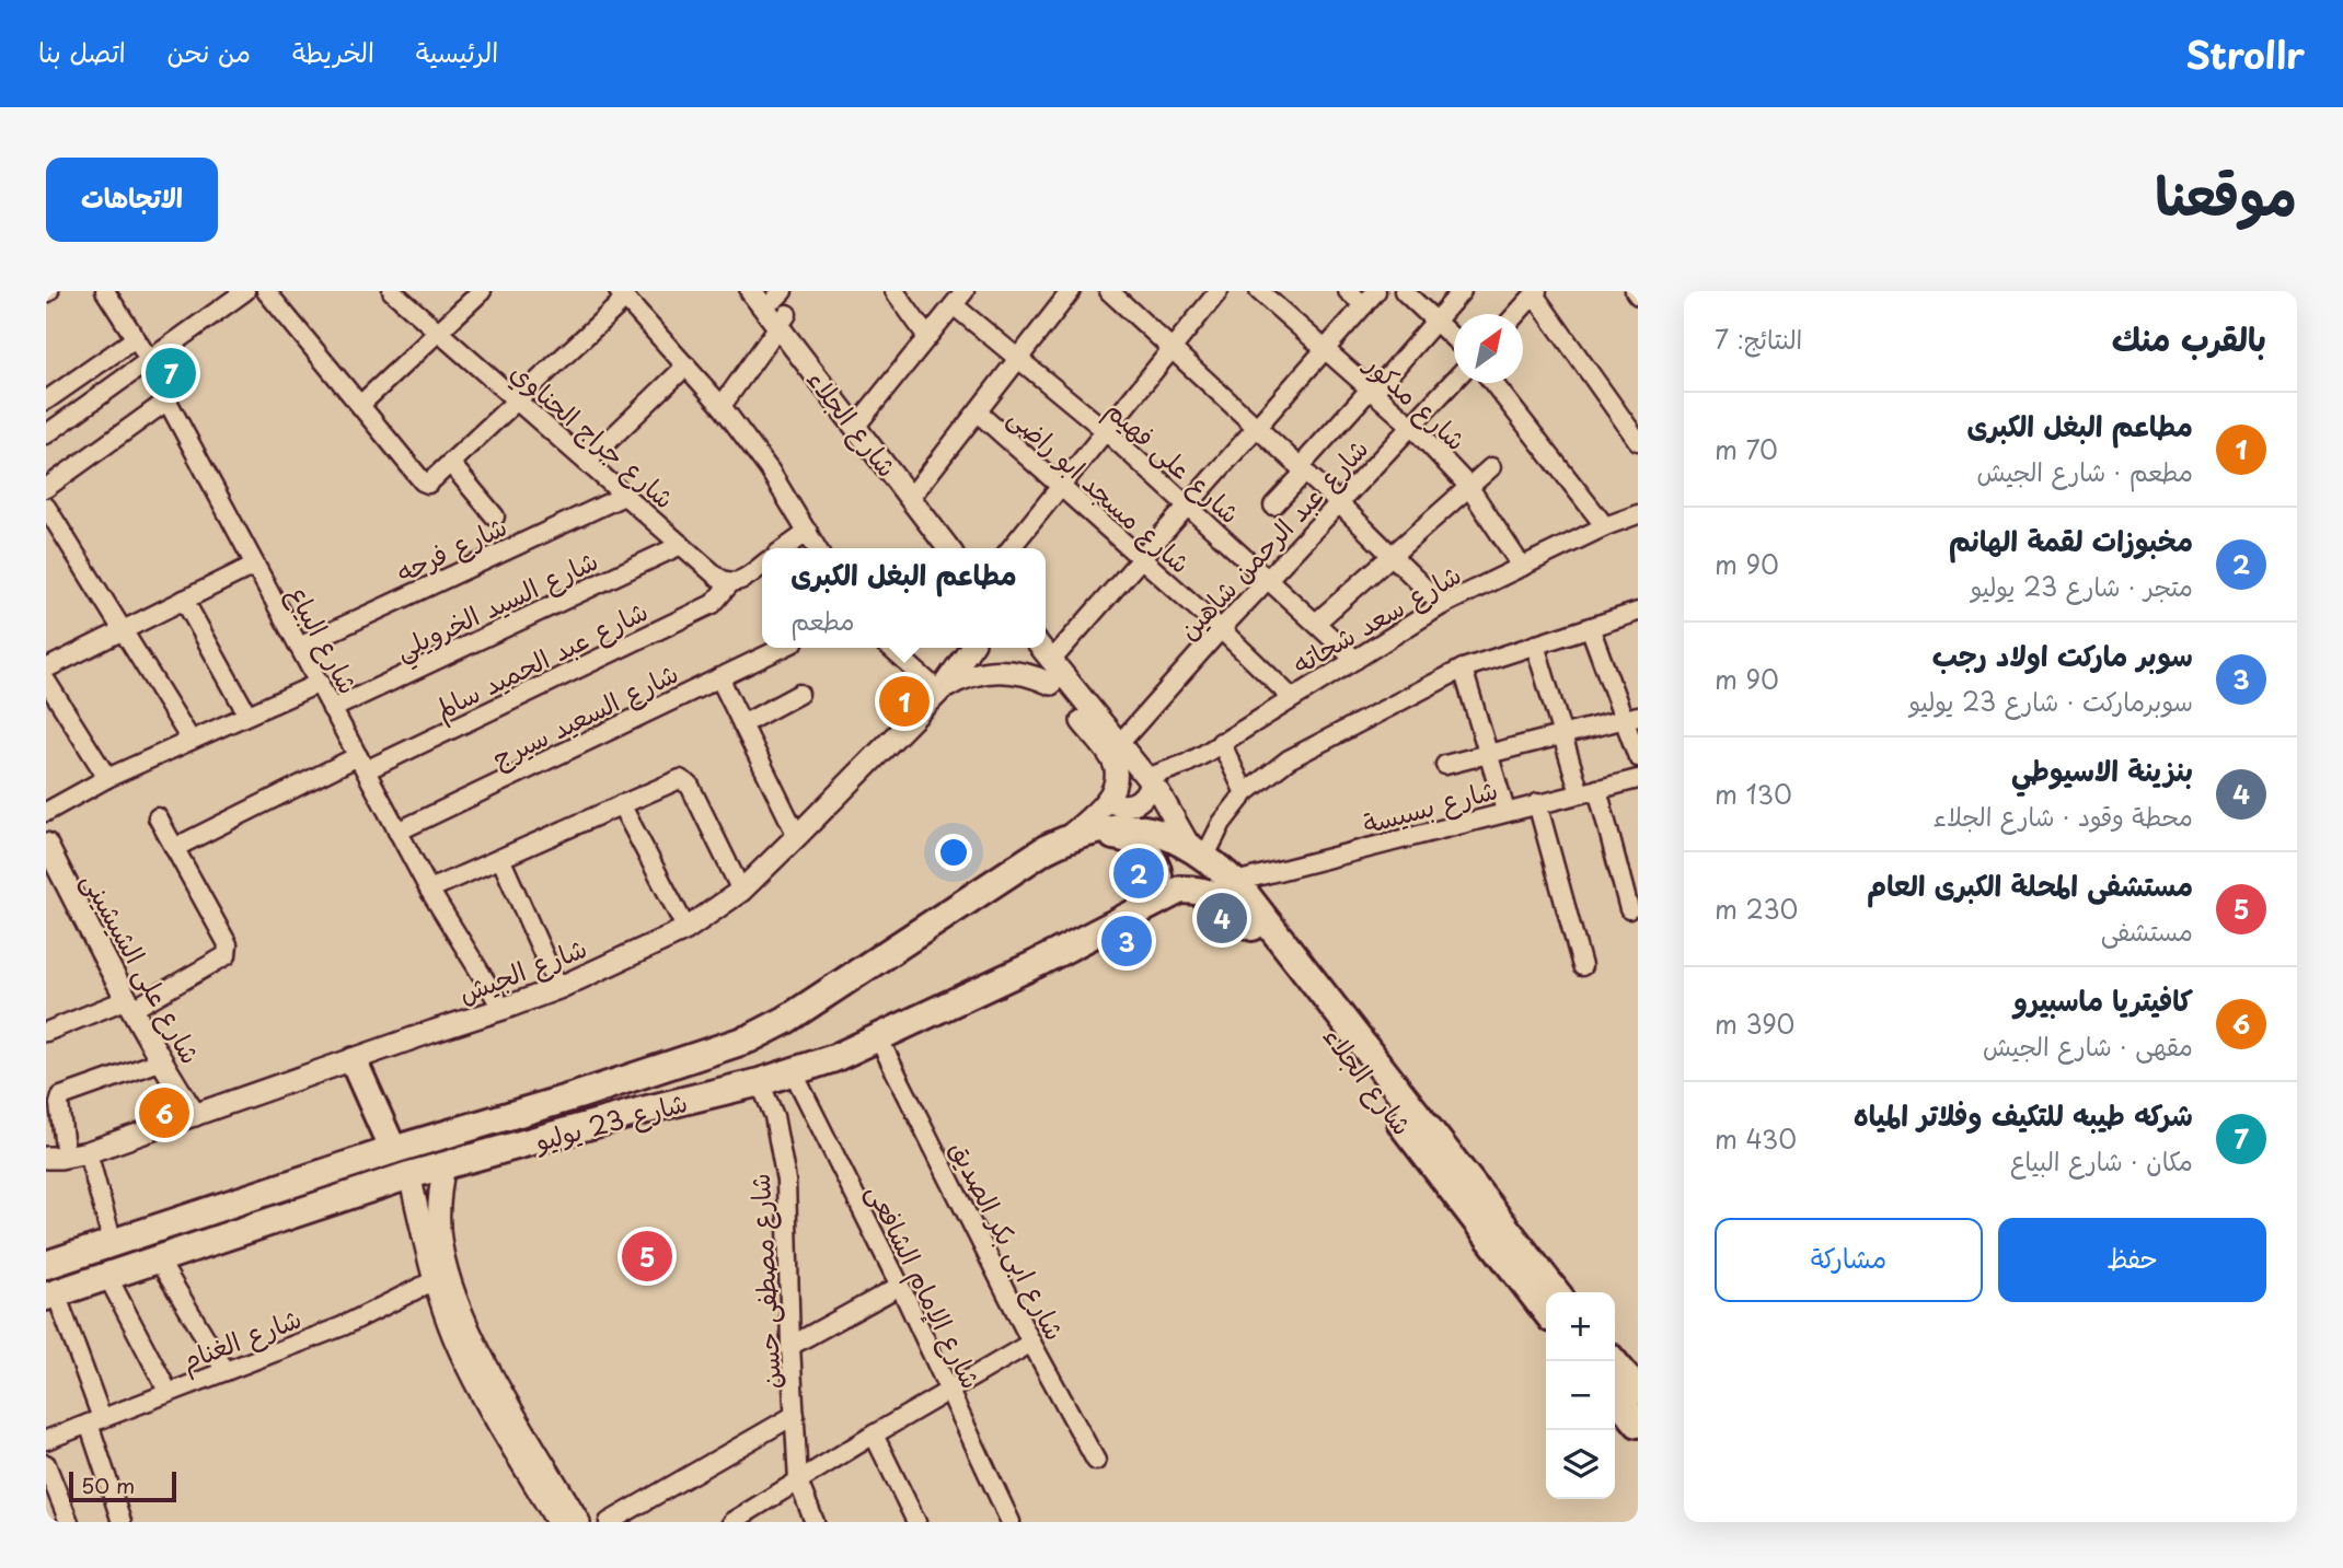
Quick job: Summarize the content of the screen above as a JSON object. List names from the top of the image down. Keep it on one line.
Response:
{"streets":{"main road":["شارع الجلاء","شارع 23 يوليو"],"street":["شارع مدكور","شارع جراج الحناوي","شارع على فهيم","شارع مسجد ابو راضى","شارع عبد الرحمن شاهين","شارع فرحه","شارع السيد الخرويلي","شارع سعد شحاته","شارع البياع","شارع عبد الحميد سالم","شارع السعيد سيرج","شارع بسيسة","شارع على الشيشينى","شارع الجيش","شارع ابى بكر الصديق","شارع مصطفى حسن","شارع الإمام الشافعى","شارع الغنام"]},"crossings":[["شارع مدكور","شارع عبد الرحمن شاهين"],["شارع مدكور","شارع سعد شحاته"],["شارع الجلاء","شارع عبد الرحمن شاهين"],["شارع الجلاء","شارع سعد شحاته"],["شارع الجلاء","شارع بسيسة"],["شارع الجلاء","شارع 23 يوليو"],["شارع جراج الحناوي","شارع فرحه"],["شارع جراج الحناوي","شارع السيد الخرويلي"],["شارع جراج الحناوي","شارع عبد الحميد سالم"],["شارع على فهيم","شارع عبد الرحمن شاهين"],["شارع على فهيم","شارع سعد شحاته"],["شارع مسجد ابو راضى","شارع عبد الرحمن شاهين"],["شارع مسجد ابو راضى","شارع سعد شحاته"],["شارع فرحه","شارع البياع"],["شارع السيد الخرويلي","شارع البياع"],["شارع البياع","شارع عبد الحميد سالم"],["شارع البياع","شارع السعيد سيرج"],["شارع البياع","شارع الجيش"],["شارع على الشيشينى","شارع الجيش"],["شارع 23 يوليو","شارع ابى بكر الصديق"],["شارع 23 يوليو","شارع مصطفى حسن"],["شارع 23 يوليو","شارع الإمام الشافعى"]],"scale_bar":"50 m","north":"top right","page":{"header":"Strollr","nav":["الرئيسية","الخريطة","من نحن","اتصل بنا"],"title":"موقعنا","buttons":["الاتجاهات",["حفظ","مشاركة"]],"heading":["بالقرب منك","النتائج: 7"],"pins":["7","1","2","4","3","6","5"],"list":[{"mark":"1","name":"مطاعم البغل الكبرى","note":"مطعم · شارع الجيش","value":"70 m"},{"mark":"2","name":"مخبوزات لقمة الهانم","note":"متجر · شارع 23 يوليو","value":"90 m"},{"mark":"3","name":"سوبر ماركت اولاد رجب","note":"سوبرماركت · شارع 23 يوليو","value":"90 m"},{"mark":"4","name":"بنزينة الاسيوطي","note":"محطة وقود · شارع الجلاء","value":"130 m"},{"mark":"5","name":"مستشفى المحلة الكبرى العام","note":"مستشفى","value":"230 m"},{"mark":"6","name":"كافيتريا ماسبيرو","note":"مقهى · شارع الجيش","value":"390 m"},{"mark":"7","name":"شركه طيبه للتكيف وفلاتر المياه","note":"مكان · شارع البياع","value":"430 m"}],"popup":["مطاعم البغل الكبرى","مطعم"],"map_buttons":["+","−"],"scale":"50 m"}}
